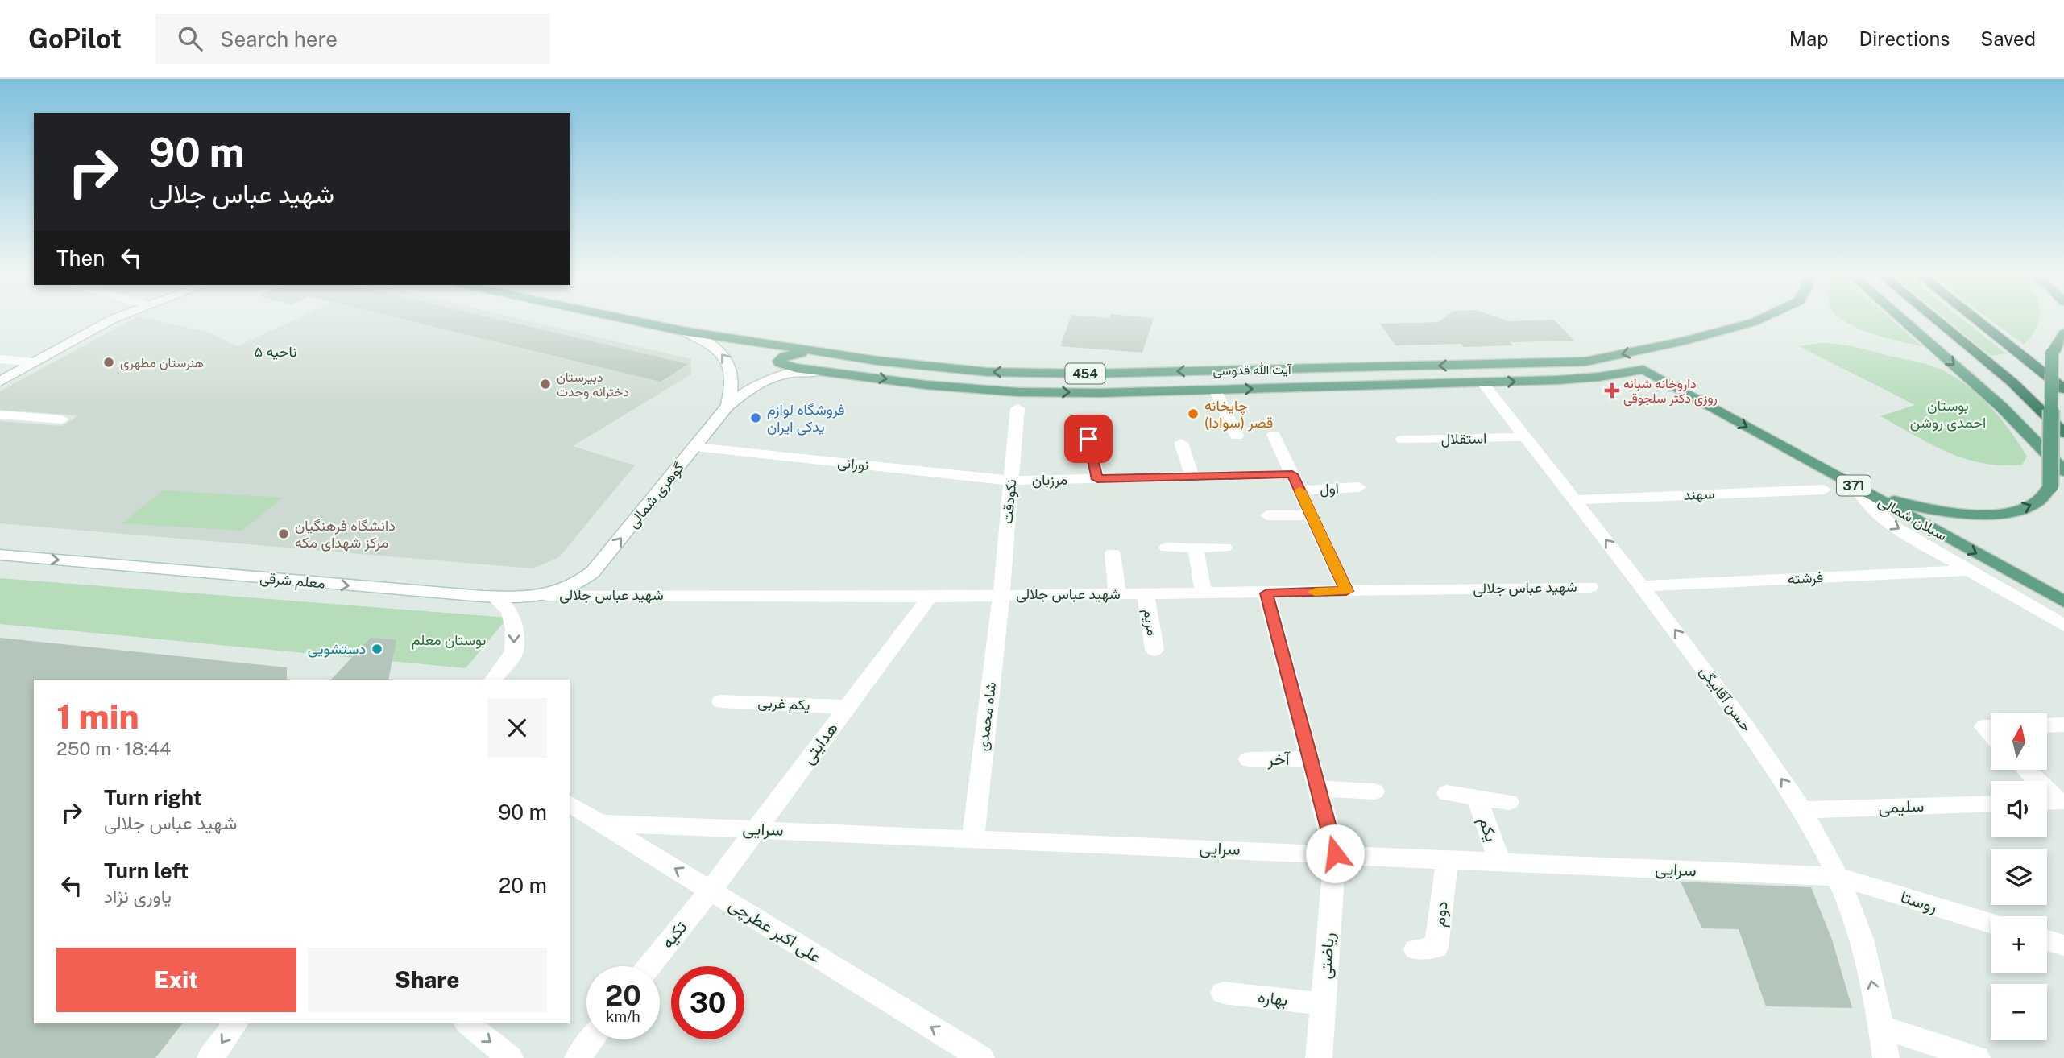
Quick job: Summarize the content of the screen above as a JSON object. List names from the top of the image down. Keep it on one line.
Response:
{"streets":{"main road":["آیت الله قدوسی","454","371","سبلان شمالی"],"street":["استقلال","نورانی","مرزبان","اول","سهند","گوهری شمالی","نکودقت","فرشته","معلم شرقی","شهید عباس جلالی","مریم","حسن آقابیگی","یکم غربی","شاه محمدی","هدایتی","آخر","سلیمی","سرایی","یکم","روستا","دوم","علی اکبر عطرچی","تکیه","ریاضتی","بهاره"]},"crossings":[["آیت الله قدوسی","454"],["آیت الله قدوسی","گوهری شمالی"],["454","گوهری شمالی"],["454","سبلان شمالی"],["454","حسن آقابیگی"],["استقلال","حسن آقابیگی"],["نورانی","مرزبان"],["نورانی","گوهری شمالی"],["نورانی","نکودقت"],["مرزبان","نکودقت"],["سهند","حسن آقابیگی"],["گوهری شمالی","معلم شرقی"],["نکودقت","شهید عباس جلالی"],["نکودقت","شاه محمدی"],["فرشته","حسن آقابیگی"],["معلم شرقی","شهید عباس جلالی"],["شهید عباس جلالی","مریم"],["شهید عباس جلالی","شاه محمدی"],["شهید عباس جلالی","هدایتی"],["شهید عباس جلالی","ریاضتی"],["حسن آقابیگی","سلیمی"],["حسن آقابیگی","سرایی"],["حسن آقابیگی","روستا"],["یکم غربی","هدایتی"],["شاه محمدی","سرایی"],["هدایتی","سرایی"],["هدایتی","علی اکبر عطرچی"],["هدایتی","تکیه"],["آخر","ریاضتی"],["سرایی","یکم"],["سرایی","روستا"],["سرایی","دوم"],["سرایی","علی اکبر عطرچی"],["سرایی","ریاضتی"],["علی اکبر عطرچی","تکیه"],["ریاضتی","بهاره"]],"one_way":["گوهری شمالی","معلم شرقی","حسن آقابیگی","علی اکبر عطرچی"],"districts":["ناحیه ۵"],"parks":["بوستان احمدی روشن","بوستان معلم"],"places":{"other":["هنرستان مطهری","دبیرستان دخترانه وحدت","چایخانه قصر (سوادا)","فروشگاه لوازم یدکی ایران","دانشگاه فرهنگیان مرکز شهدای مکه","دستشویی"],"health":["داروخانه شبانه روزی دکتر سلجوقی"]},"north":"top","page":{"header":"GoPilot","search":"Search here","nav":["Map","Directions","Saved"],"turn":["90 m","شهید عباس جلالی"],"then":"Then","heading":["1 min","250 m · 18:44"],"map_buttons":["+","−"],"list":[{"name":"Turn right","note":"شهید عباس جلالی","value":"90 m"},{"name":"Turn left","note":"یاوری نژاد","value":"20 m"}],"buttons":["Exit","Share"],"speed":"20 km/h","limit":"30"}}
